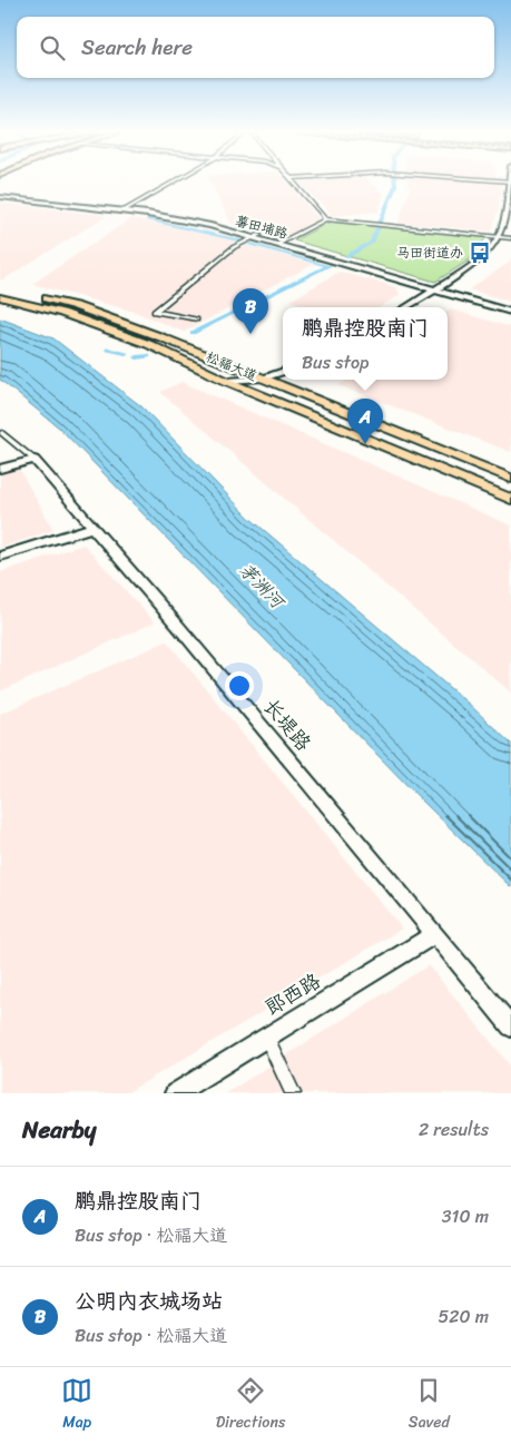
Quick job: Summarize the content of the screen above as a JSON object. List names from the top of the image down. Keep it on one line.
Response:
{"streets":{"main road":["松福大道"],"street":["薯田埔路","长堤路","郎西路"]},"crossings":[["长堤路","郎西路"]],"water":["茅洲河"],"places":{"bus stop":["马田街道办"]},"page":{"search":"Search here","pins":["B","A"],"popup":["鹏鼎控股南门","Bus stop"],"heading":["Nearby","2 results"],"list":[{"mark":"A","name":"鹏鼎控股南门","note":"Bus stop · 松福大道","value":"310 m"},{"mark":"B","name":"公明内衣城场站","note":"Bus stop · 松福大道","value":"520 m"}],"nav":["Map","Directions","Saved"]}}
